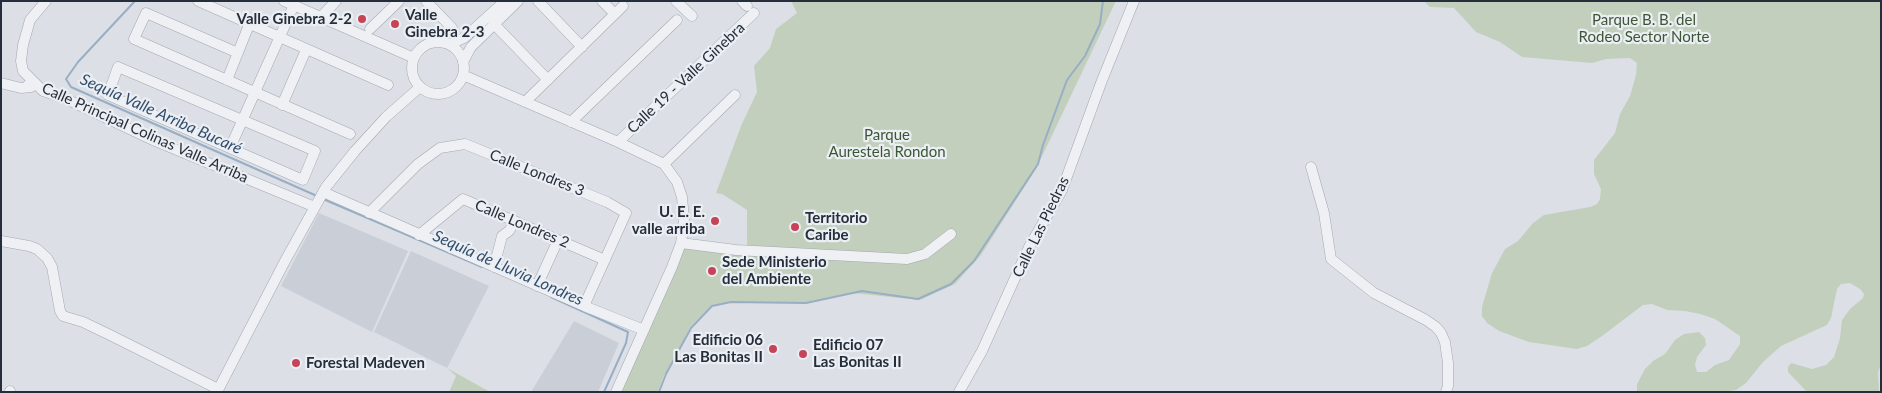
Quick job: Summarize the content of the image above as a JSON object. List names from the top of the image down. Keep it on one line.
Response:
{"streets":{"street":["Calle 19 - Valle Ginebra","Calle Principal Colinas Valle Arriba","Calle Londres 3","Calle Londres 2","Calle Las Piedras"]},"crossings":[["Calle Londres 3","Calle Londres 2"]],"water":["Sequía Valle Arriba Bucaré","Sequía de Lluvia Londres"],"parks":["Parque B. B. del Rodeo Sector Norte","Parque Aurestela Rondon"],"places":["Valle Ginebra 2-2","Valle Ginebra 2-3","U. E. E. valle arriba","Territorio Caribe","Sede Ministerio del Ambiente","Edificio 06 Las Bonitas II","Edificio 07 Las Bonitas II","Forestal Madeven"]}
